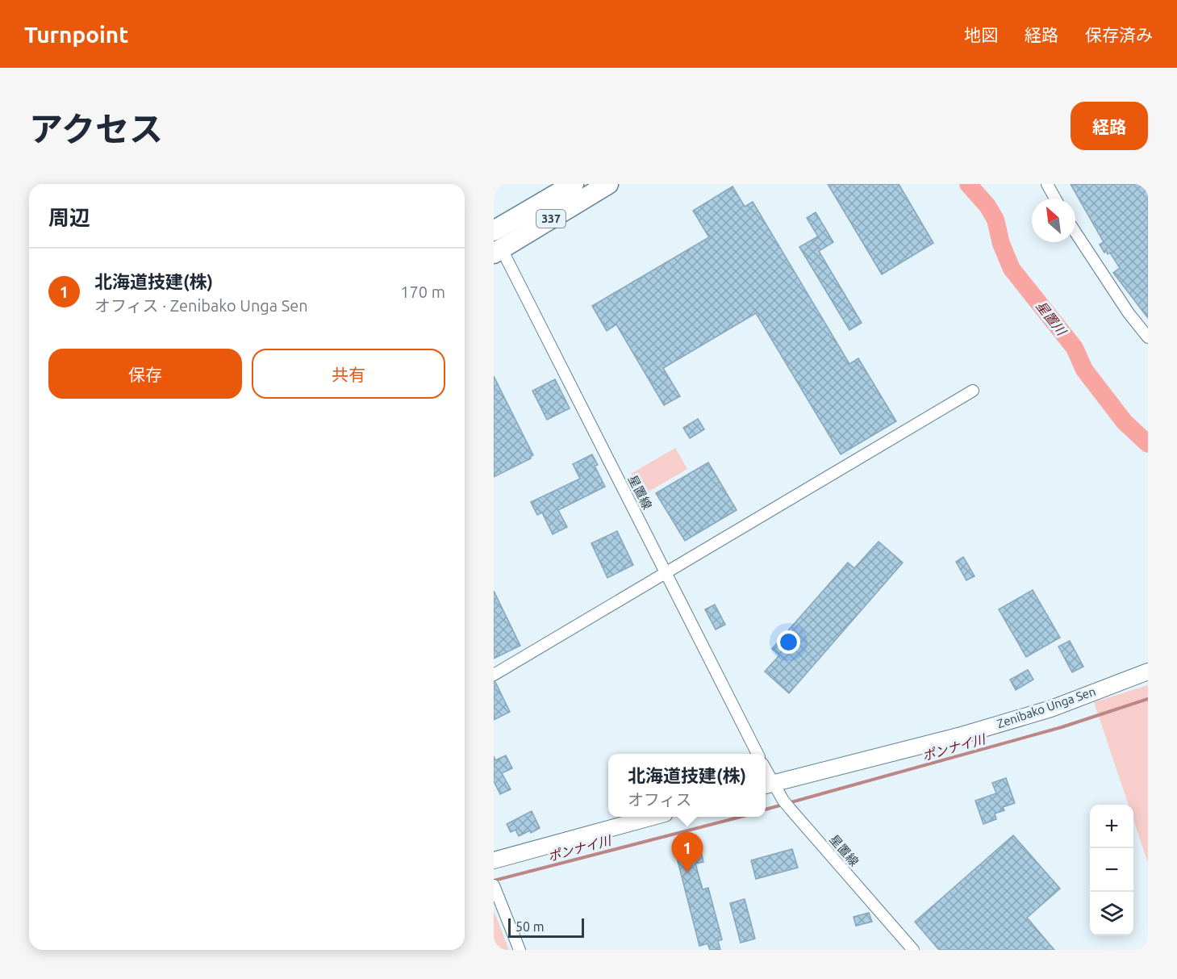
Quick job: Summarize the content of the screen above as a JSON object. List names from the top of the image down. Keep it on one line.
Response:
{"streets":{"highway":["337"],"street":["星置線","Zenibako Unga Sen"]},"crossings":[["337","星置線"],["星置線","Zenibako Unga Sen"]],"water":["星置川","ポンナイ川"],"scale_bar":"50 m","north":"top left","page":{"header":"Turnpoint","nav":["地図","経路","保存済み"],"title":"アクセス","buttons":["経路",["保存","共有"]],"heading":"周辺","list":[{"mark":"1","name":"北海道技建(株)","note":"オフィス · Zenibako Unga Sen","value":"170 m"}],"popup":["北海道技建(株)","オフィス"],"map_buttons":["+","−"],"pins":"1","scale":"50 m"}}
